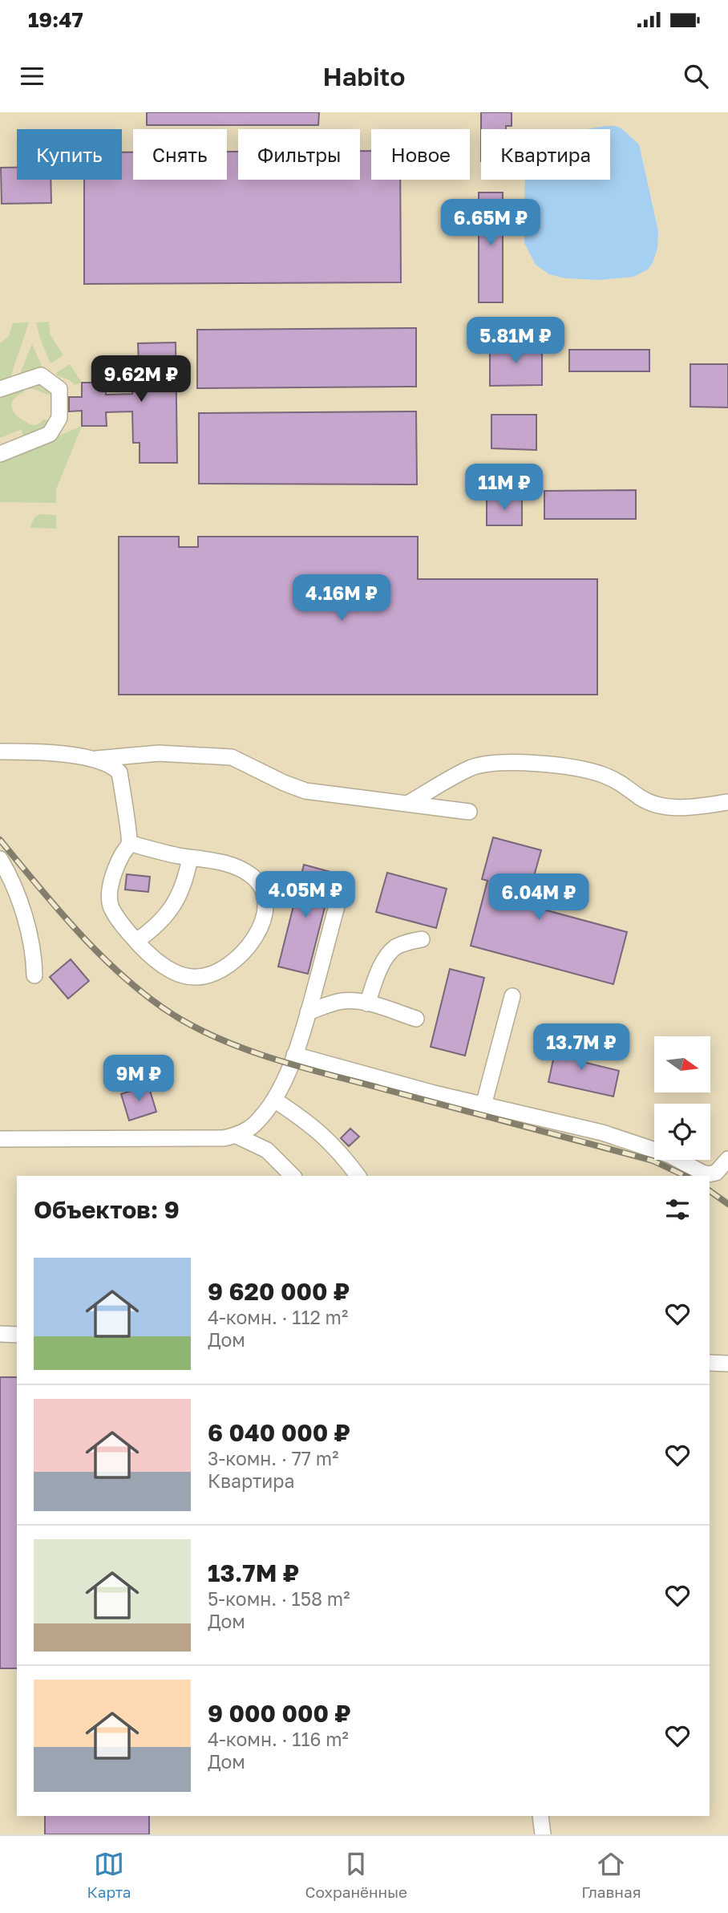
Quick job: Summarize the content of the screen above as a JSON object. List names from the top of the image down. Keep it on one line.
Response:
{"north":"right","page":{"status":"19:47","header":"Habito","chip":["Купить","Снять","Фильтры","Новое","Квартира"],"price":["6.65M ₽","5.81M ₽","9.62M ₽","11M ₽","4.16M ₽","4.05M ₽","6.04M ₽","13.7M ₽","9M ₽"],"heading":"Объектов: 9","list":[{"name":"9 620 000 ₽","note":"4-комн. · 112 m² · Дом"},{"name":"6 040 000 ₽","note":"3-комн. · 77 m² · Квартира"},{"name":"13.7M ₽","note":"5-комн. · 158 m² · Дом"},{"name":"9 000 000 ₽","note":"4-комн. · 116 m² · Дом"}],"tabs":["Карта","Сохранённые","Главная"]}}
